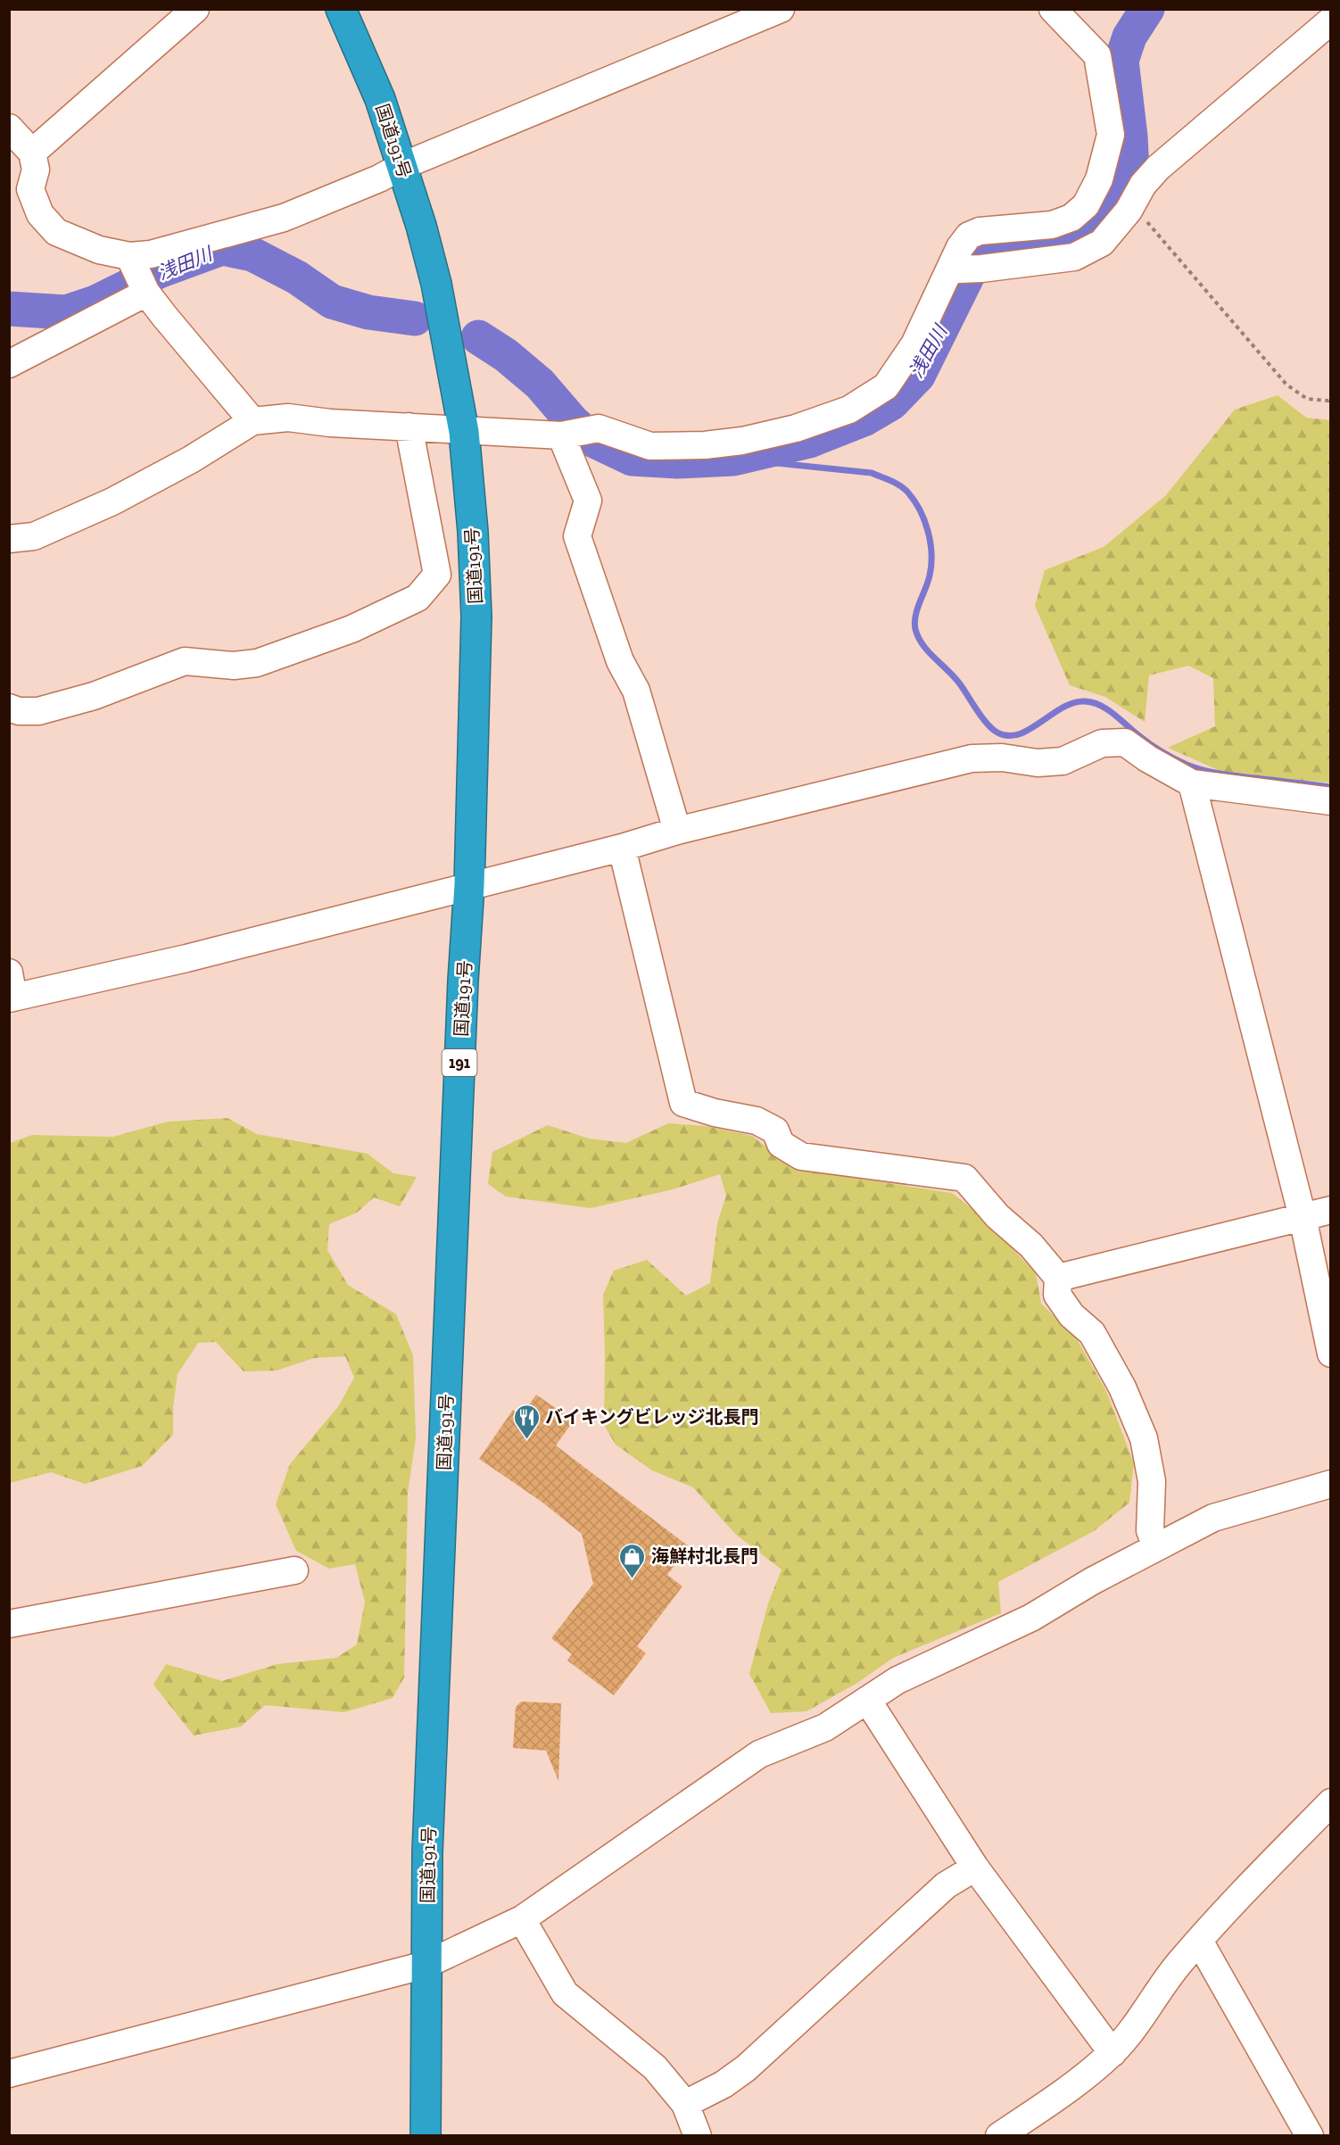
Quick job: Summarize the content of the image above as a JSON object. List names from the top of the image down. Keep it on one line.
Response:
{"streets":{"highway":["国道191号","191"]},"water":["浅田川"],"places":{"restaurant":["バイキングビレッジ北長門"],"shop":["海鮮村北長門"]}}
